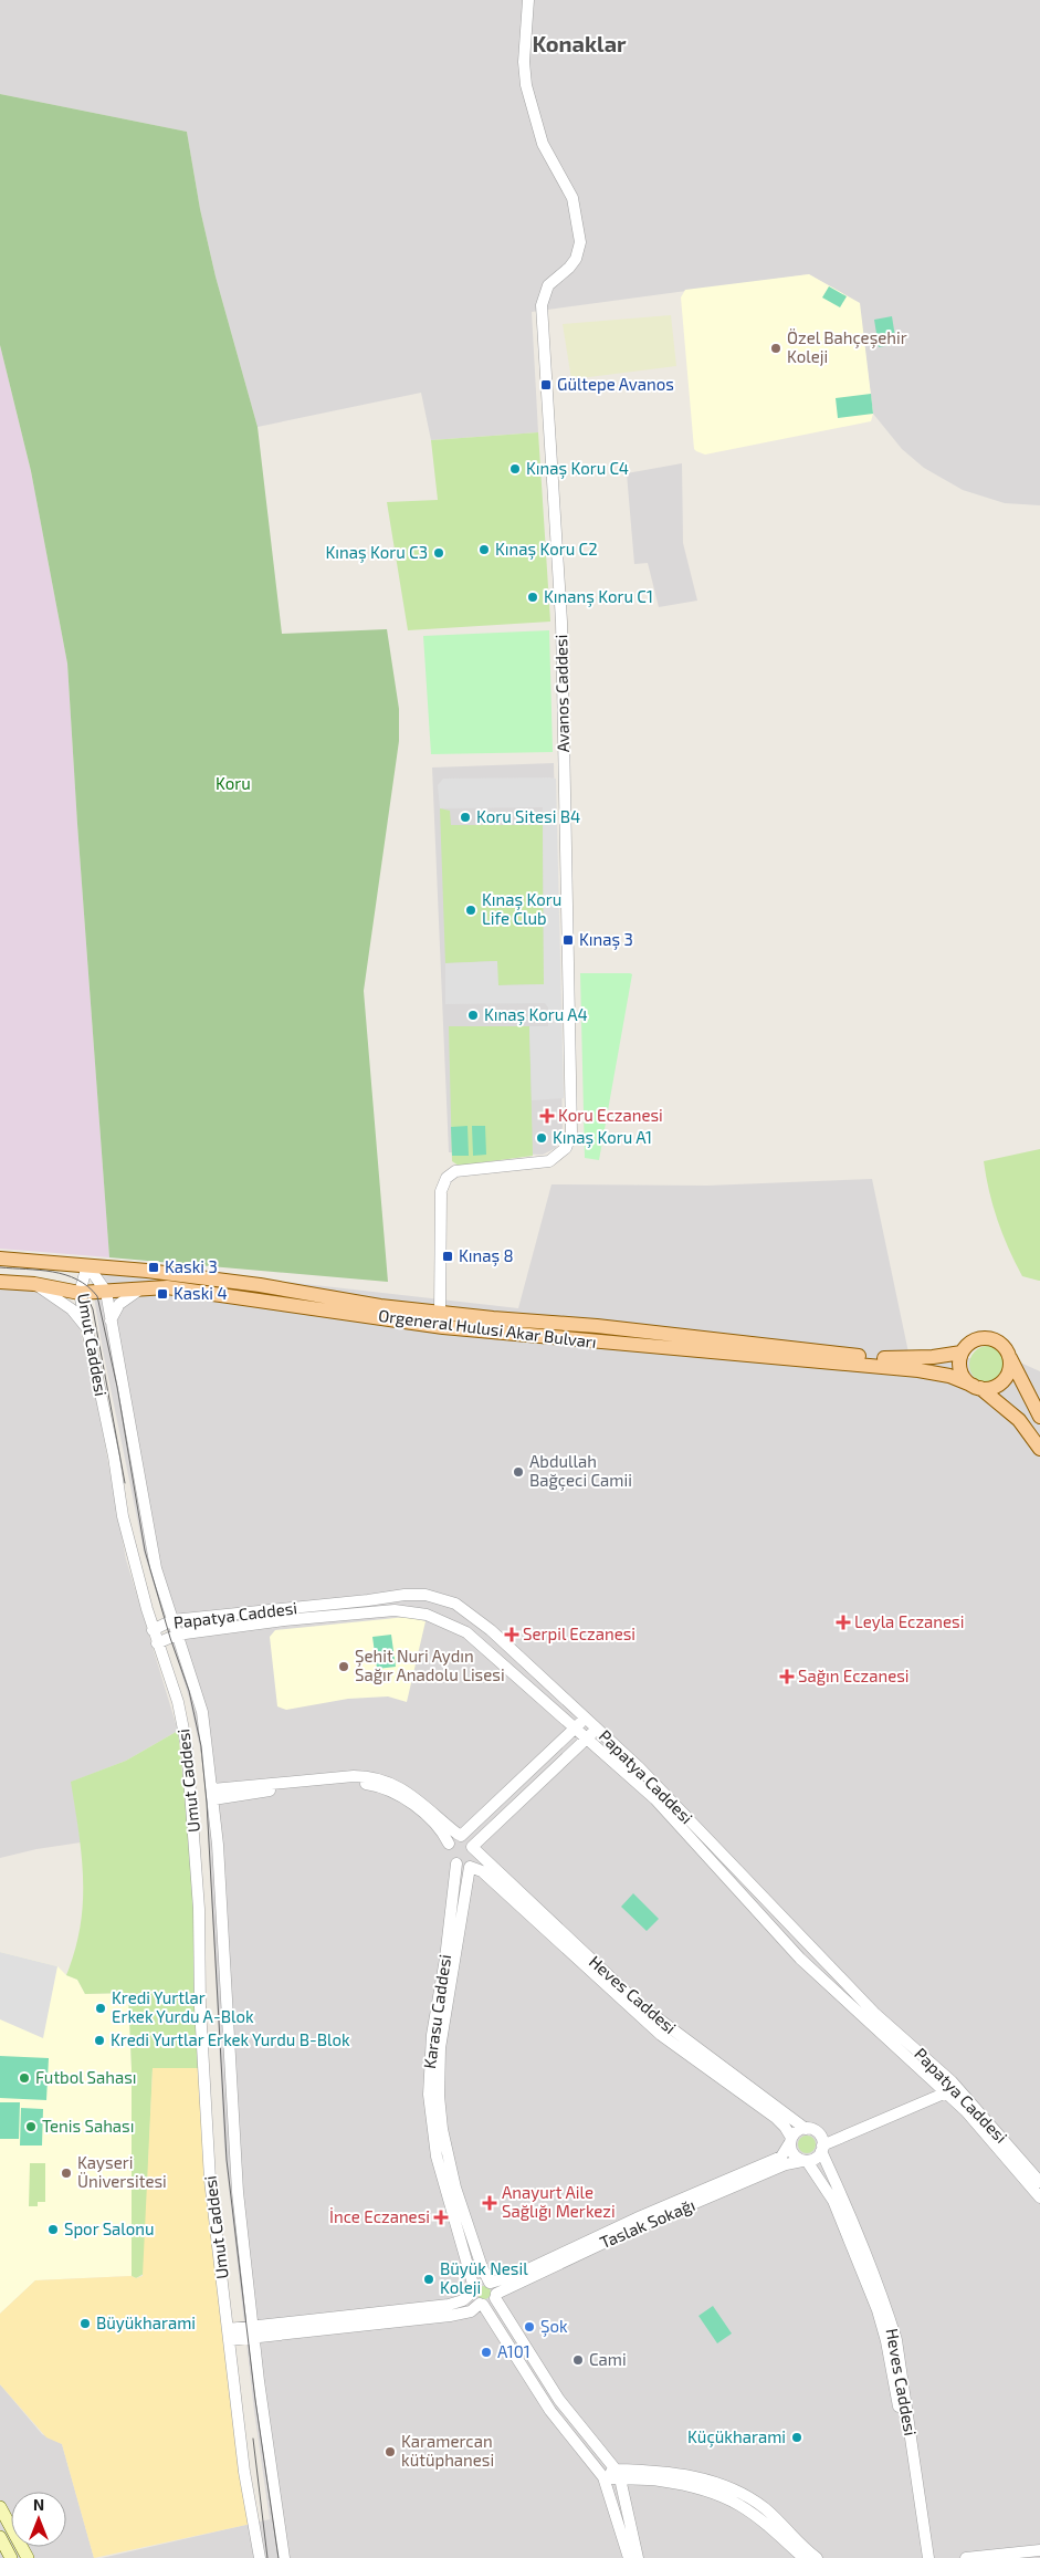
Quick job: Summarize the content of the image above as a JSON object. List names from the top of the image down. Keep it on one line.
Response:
{"streets":{"main road":["Orgeneral Hulusi Akar Bulvarı"],"street":["Avanos Caddesi","Umut Caddesi","Papatya Caddesi","Heves Caddesi","Karasu Caddesi","Taslak Sokağı"]},"crossings":[["Avanos Caddesi","Orgeneral Hulusi Akar Bulvarı"],["Orgeneral Hulusi Akar Bulvarı","Umut Caddesi"],["Umut Caddesi","Papatya Caddesi"],["Heves Caddesi","Karasu Caddesi"],["Heves Caddesi","Taslak Sokağı"],["Karasu Caddesi","Taslak Sokağı"]],"districts":["Konaklar"],"parks":["Koru"],"places":{"other":["Özel Bahçeşehir Koleji","Kınaş Koru C4","Kınaş Koru C2","Kınaş Koru C3","Kınanş Koru C1","Koru Sitesi B4","Kınaş Koru Life Club","Kınaş Koru A4","Kınaş Koru A1","Abdullah Bağçeci Camii","Şehit Nuri Aydın Sağır Anadolu Lisesi","Kredi Yurtlar Erkek Yurdu A-Blok","Kredi Yurtlar Erkek Yurdu B-Blok","Futbol Sahası","Tenis Sahası","Kayseri Üniversitesi","Spor Salonu","Büyük Nesil Koleji","Büyükharami","Şok","A101","Cami","Küçükharami","Karamercan kütüphanesi"],"transit":["Gültepe Avanos","Kınaş 3","Kınaş 8","Kaski 3","Kaski 4"],"health":["Koru Eczanesi","Leyla Eczanesi","Serpil Eczanesi","Sağın Eczanesi","Anayurt Aile Sağlığı Merkezi","İnce Eczanesi"]},"north":"top"}
